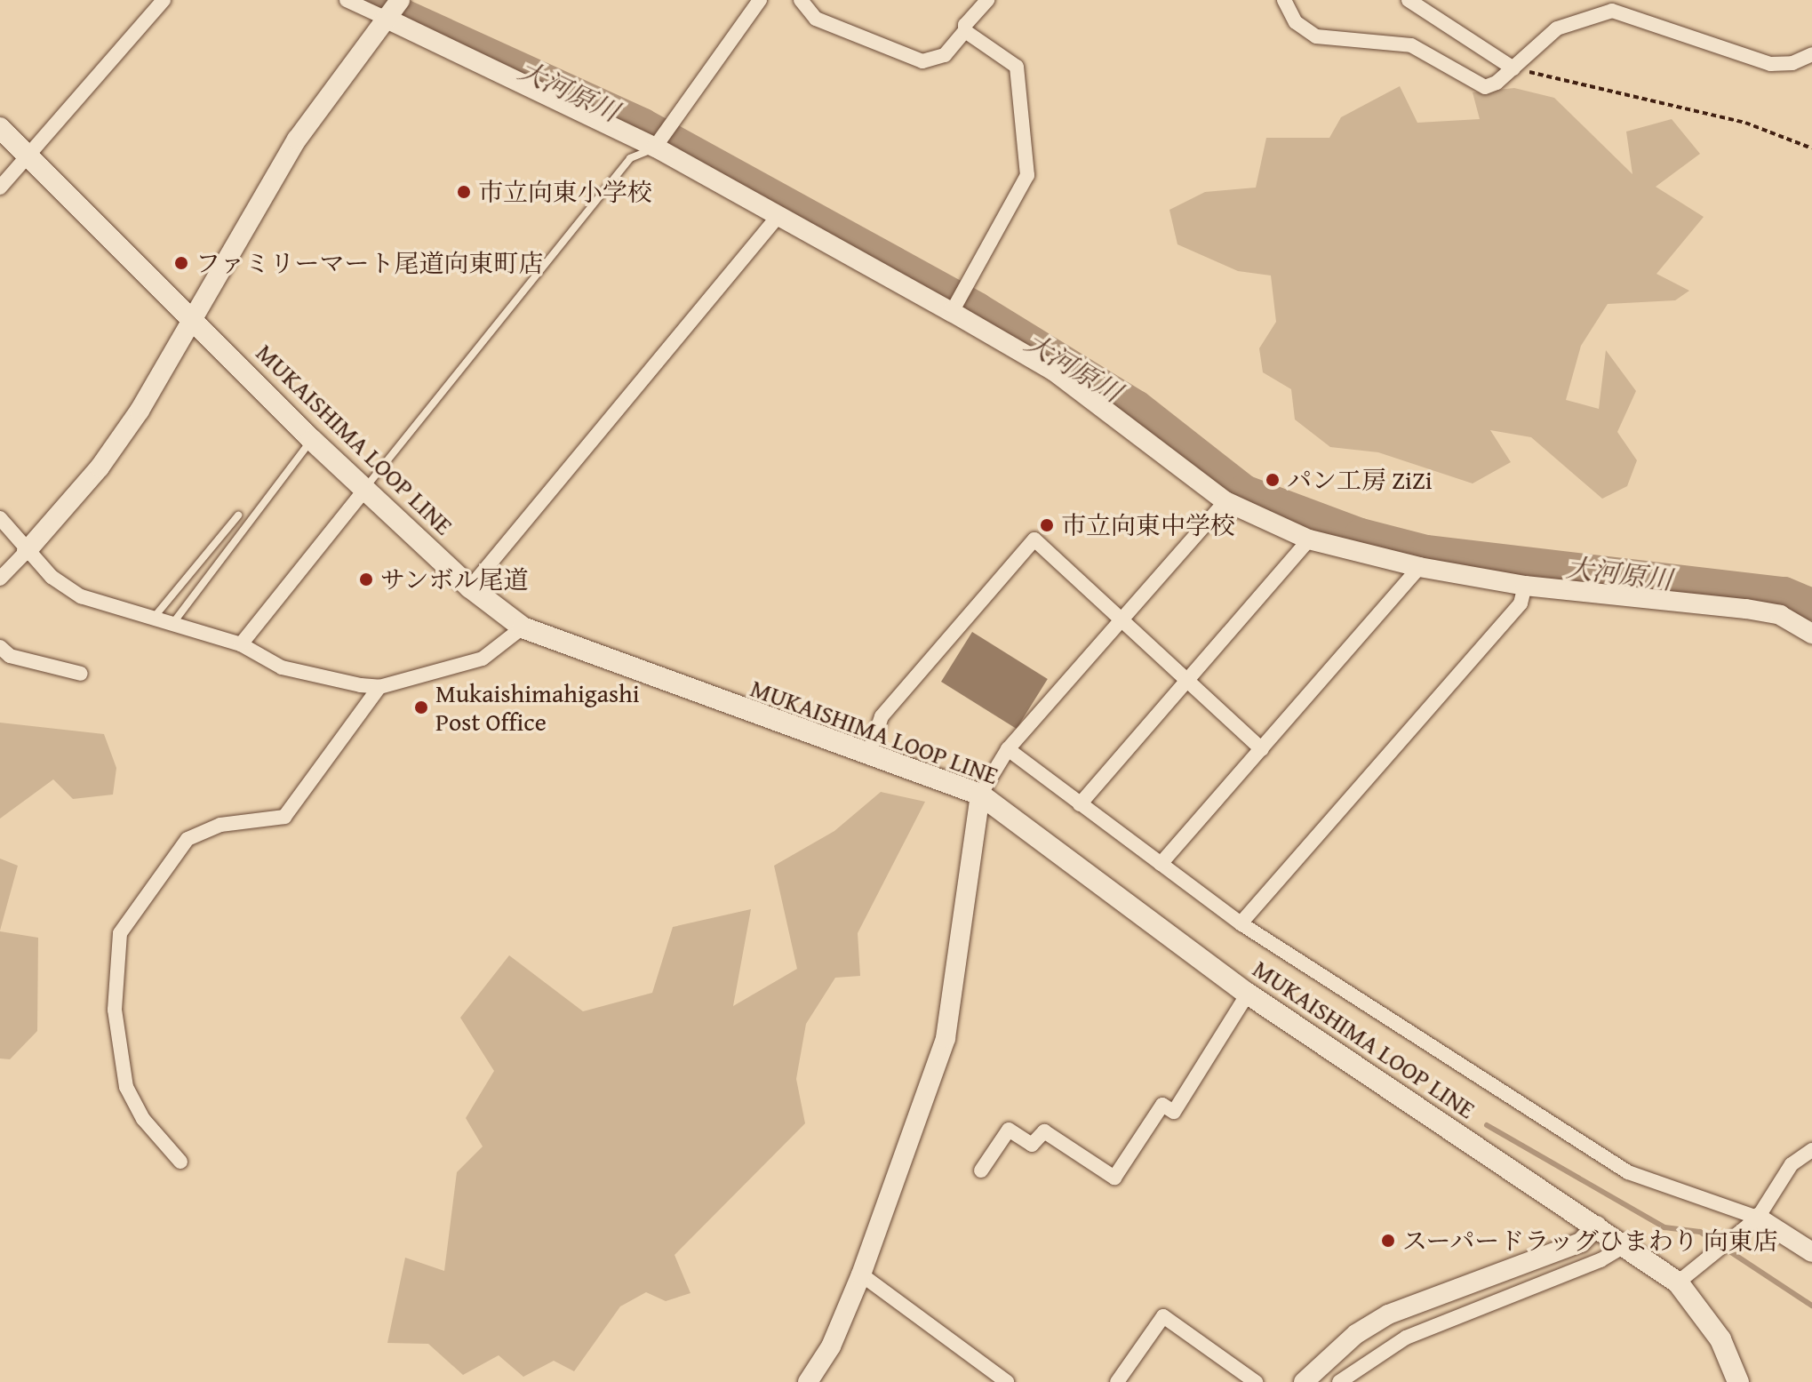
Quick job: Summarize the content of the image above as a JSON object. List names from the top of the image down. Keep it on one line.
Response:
{"streets":{"main road":["MUKAISHIMA LOOP LINE"]},"water":["大河原川"],"places":["市立向東小学校","ファミリーマート尾道向東町店","パン工房 ZiZi","市立向東中学校","サンボル尾道","Mukaishimahigashi Post Office","スーパードラッグひまわり 向東店"]}
